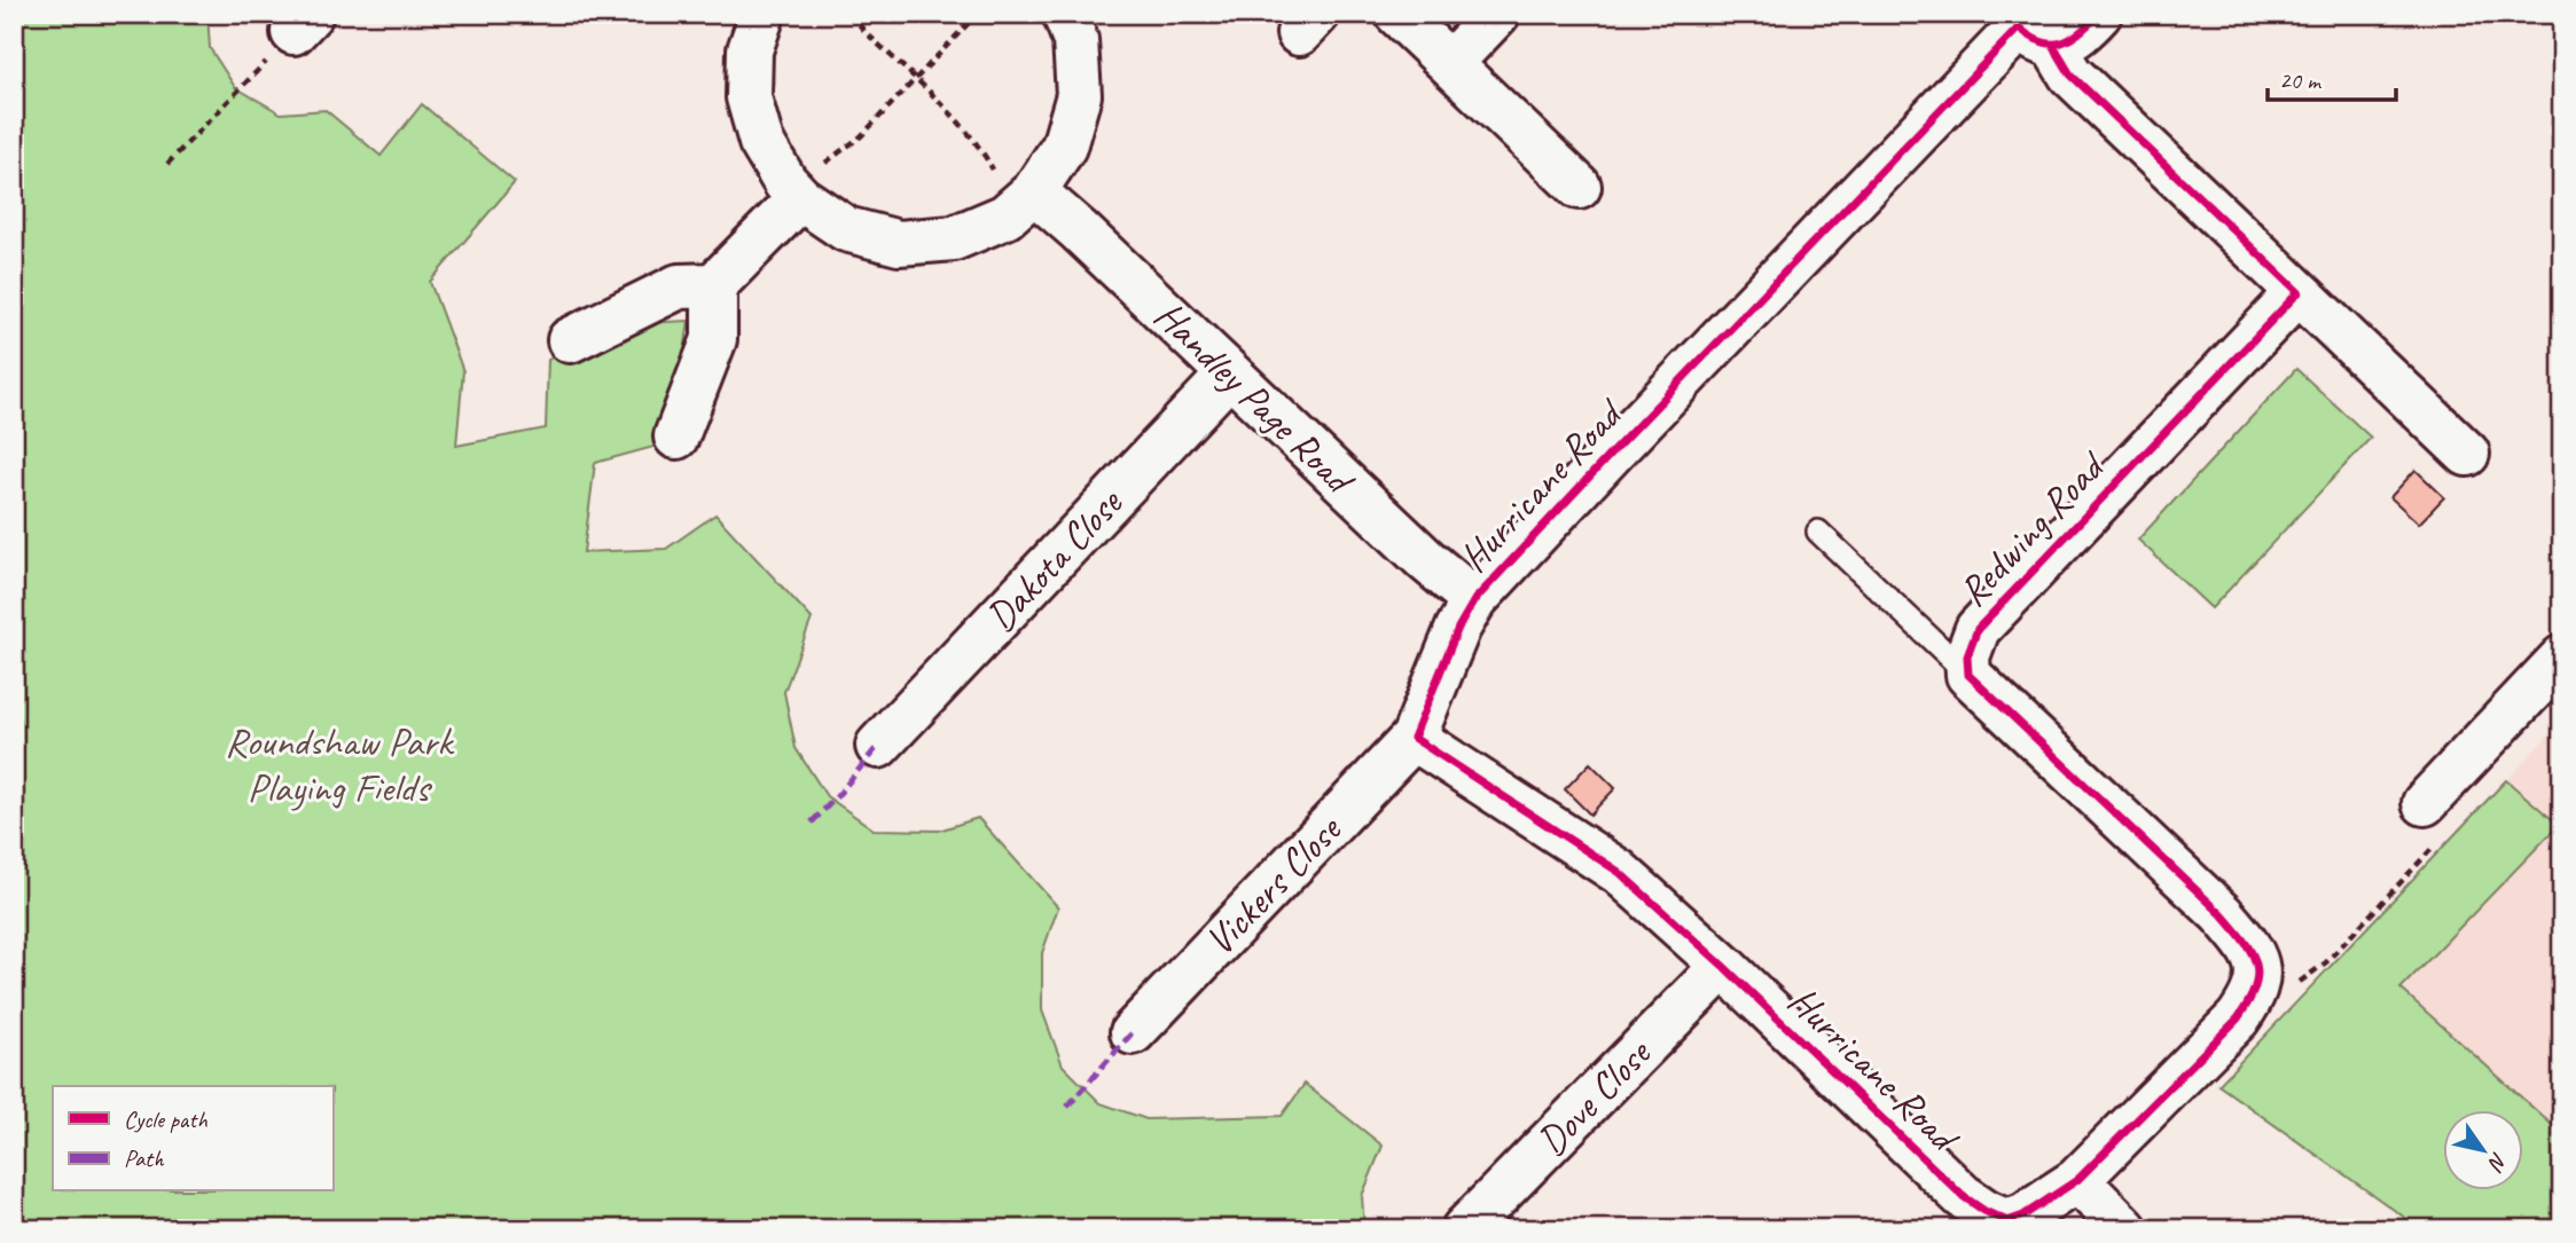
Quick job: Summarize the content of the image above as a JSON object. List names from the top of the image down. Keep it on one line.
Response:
{"streets":{"street":["Handley Page Road","Hurricane Road","Redwing Road","Dakota Close","Vickers Close","Dove Close"]},"crossings":[["Handley Page Road","Hurricane Road"],["Handley Page Road","Dakota Close"],["Hurricane Road","Vickers Close"],["Hurricane Road","Dove Close"]],"parks":["Roundshaw Park Playing Fields"],"legend":["Cycle path","Path"],"scale_bar":"20 m","north":"bottom right"}
